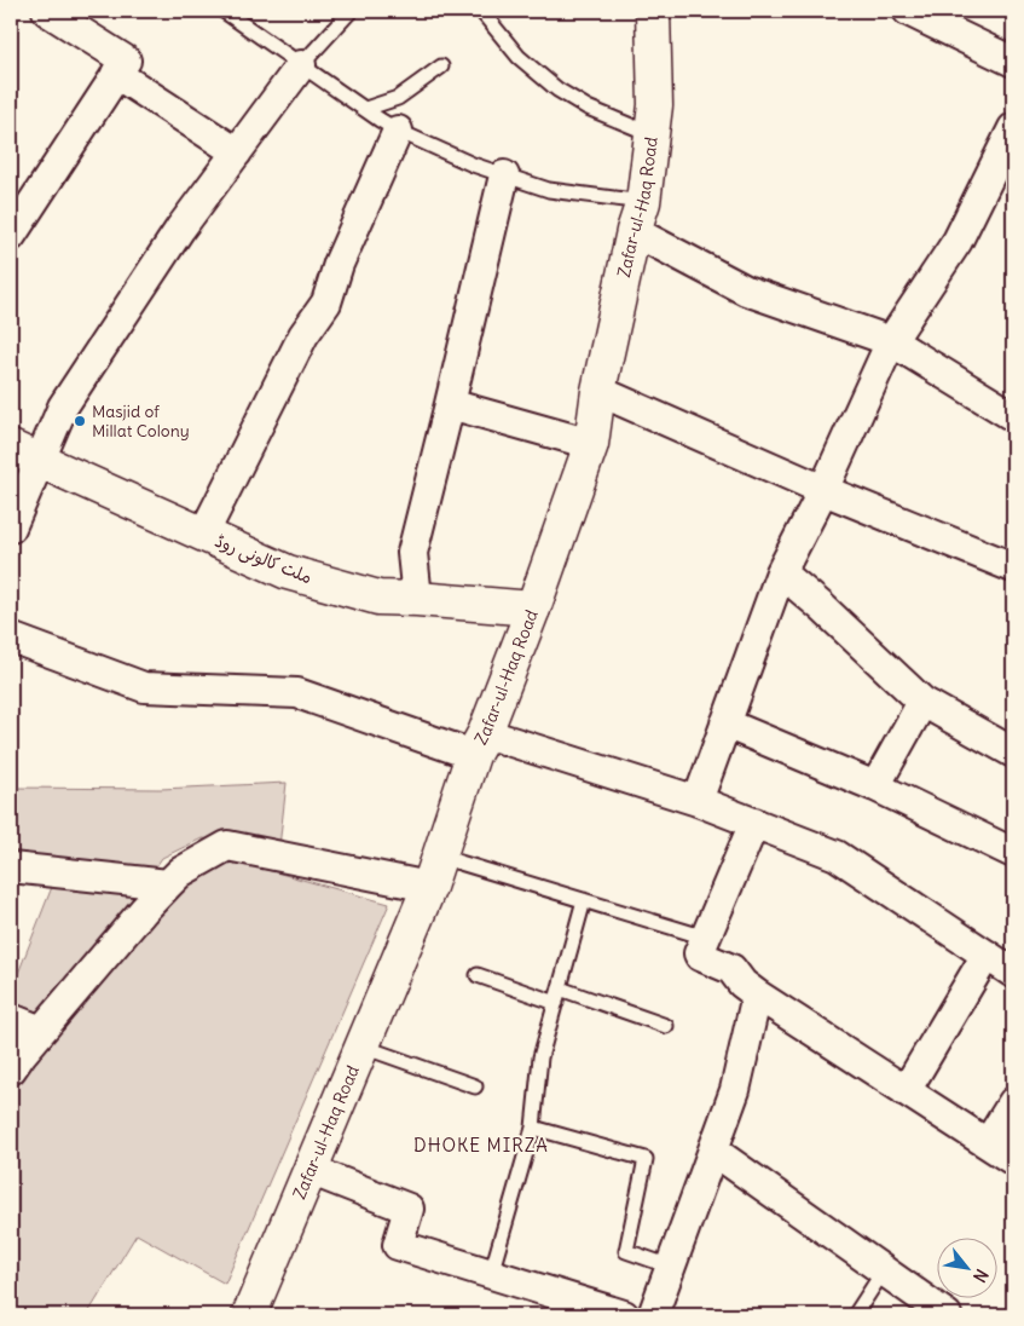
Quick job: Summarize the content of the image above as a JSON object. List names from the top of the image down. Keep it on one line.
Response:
{"streets":{"street":["Zafar-ul-Haq Road","ملت کالونی روڈ"]},"crossings":[["Zafar-ul-Haq Road","ملت کالونی روڈ"]],"districts":["DHOKE MIRZA"],"places":["Masjid of Millat Colony"],"north":"bottom right"}
